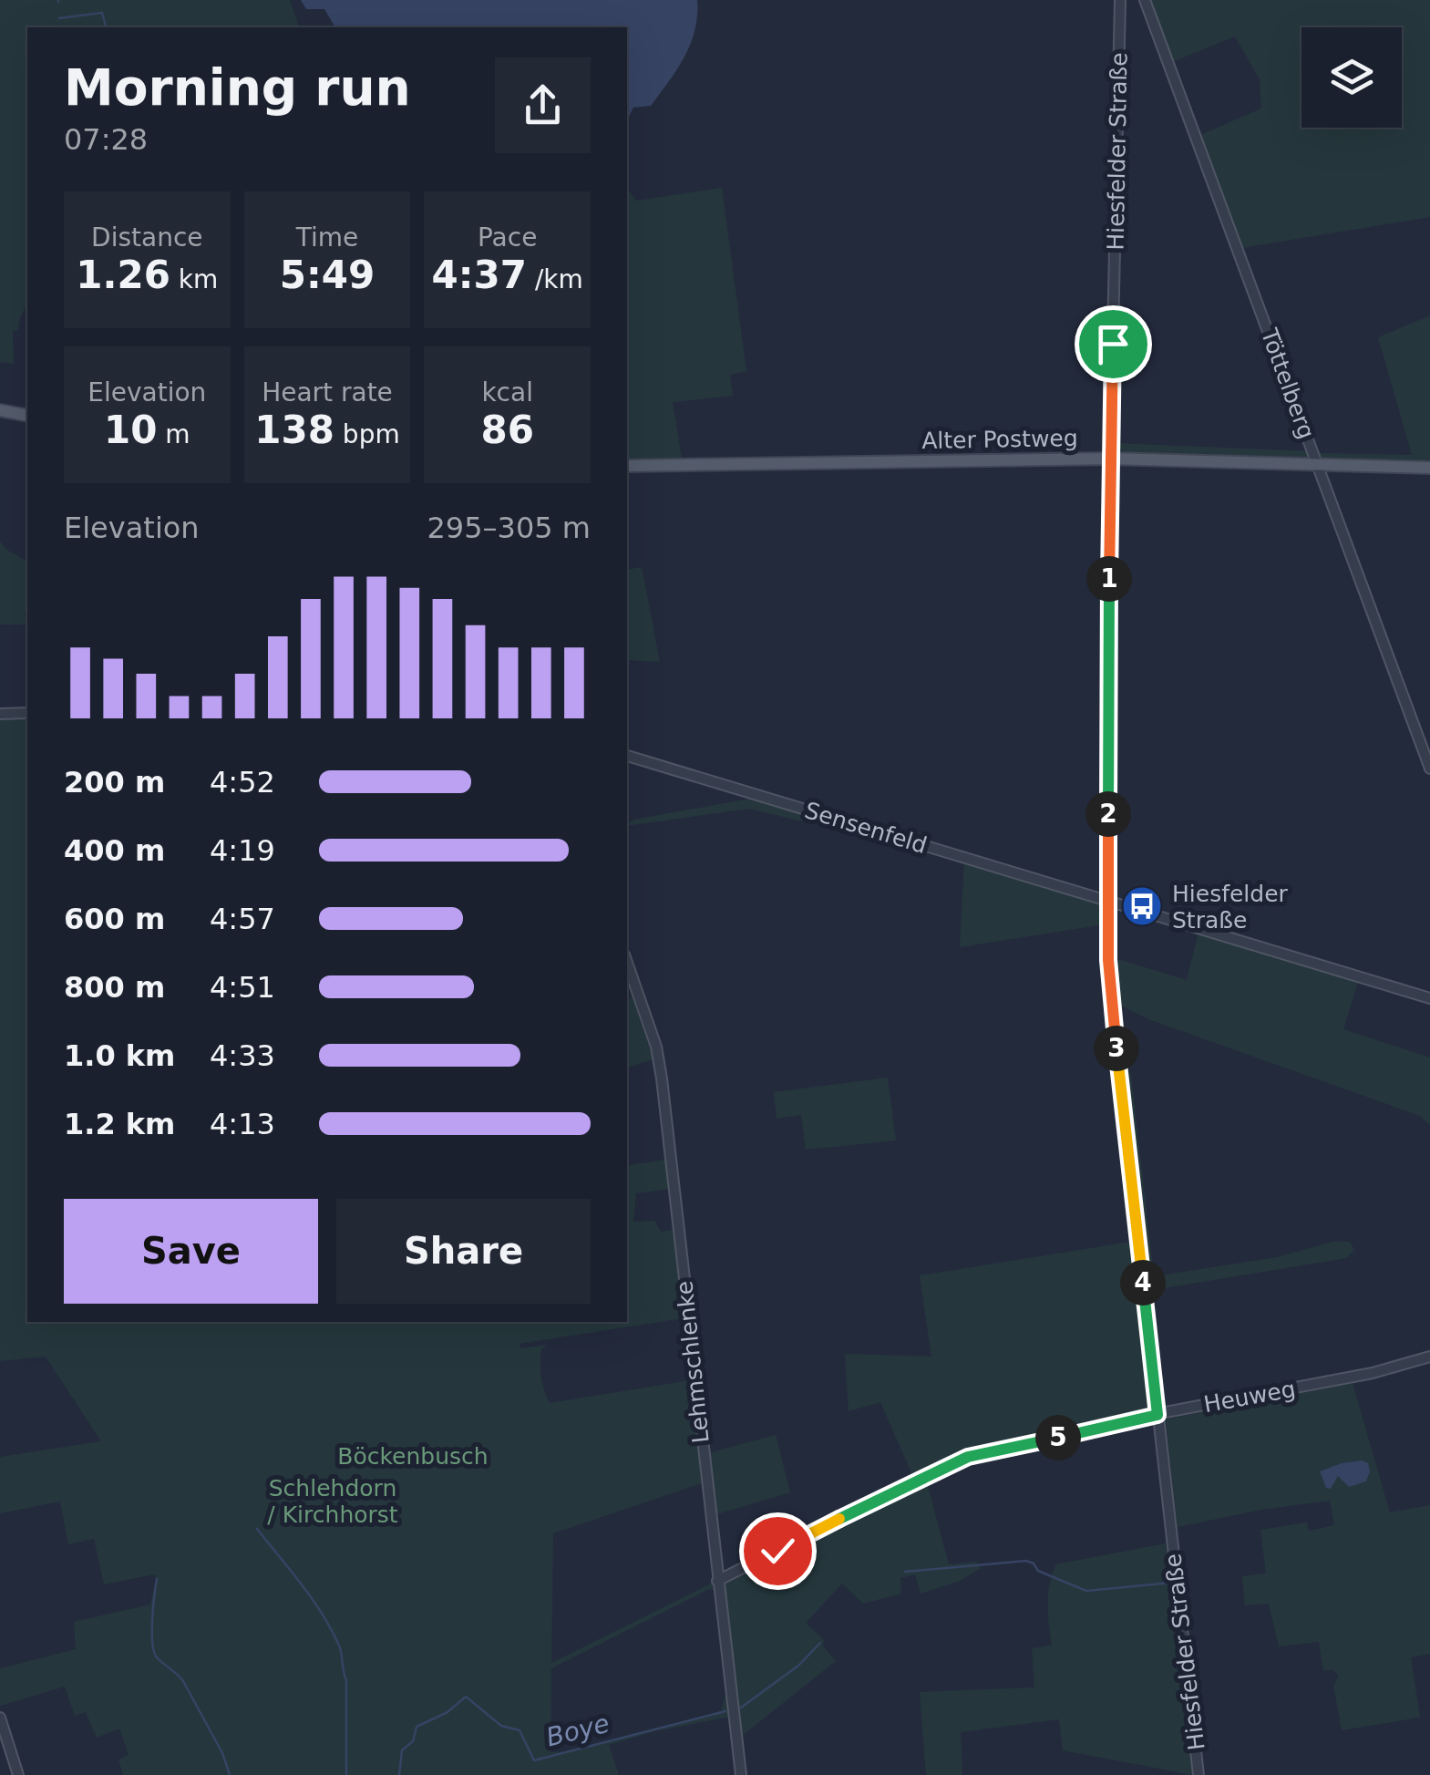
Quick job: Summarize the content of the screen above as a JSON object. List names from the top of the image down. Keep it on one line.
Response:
{"streets":{"main road":["Alter Postweg"],"street":["Hiesfelder Straße","Töttelberg","Sensenfeld","Lehmschlenke","Heuweg"]},"crossings":[["Hiesfelder Straße","Alter Postweg"],["Hiesfelder Straße","Sensenfeld"],["Hiesfelder Straße","Heuweg"],["Töttelberg","Alter Postweg"],["Lehmschlenke","Heuweg"]],"water":["Boye"],"parks":["Böckenbusch","Schlehdorn / Kirchhorst"],"places":{"bus stop":["Hiesfelder Straße"]},"page":{"heading":["Morning run","07:28"],"stats":[["Distance","1.26 km"],["Time","5:49"],["Pace","4:37 /km"],["Elevation","10 m"],["Heart rate","138 bpm"],["kcal","86"]],"chart":["Elevation","295–305 m"],"pins":["1","2","3","4","5"],"list":[{"name":"200 m","note":"4:52"},{"name":"400 m","note":"4:19"},{"name":"600 m","note":"4:57"},{"name":"800 m","note":"4:51"},{"name":"1.0 km","note":"4:33"},{"name":"1.2 km","note":"4:13"}],"buttons":["Save","Share"]}}
